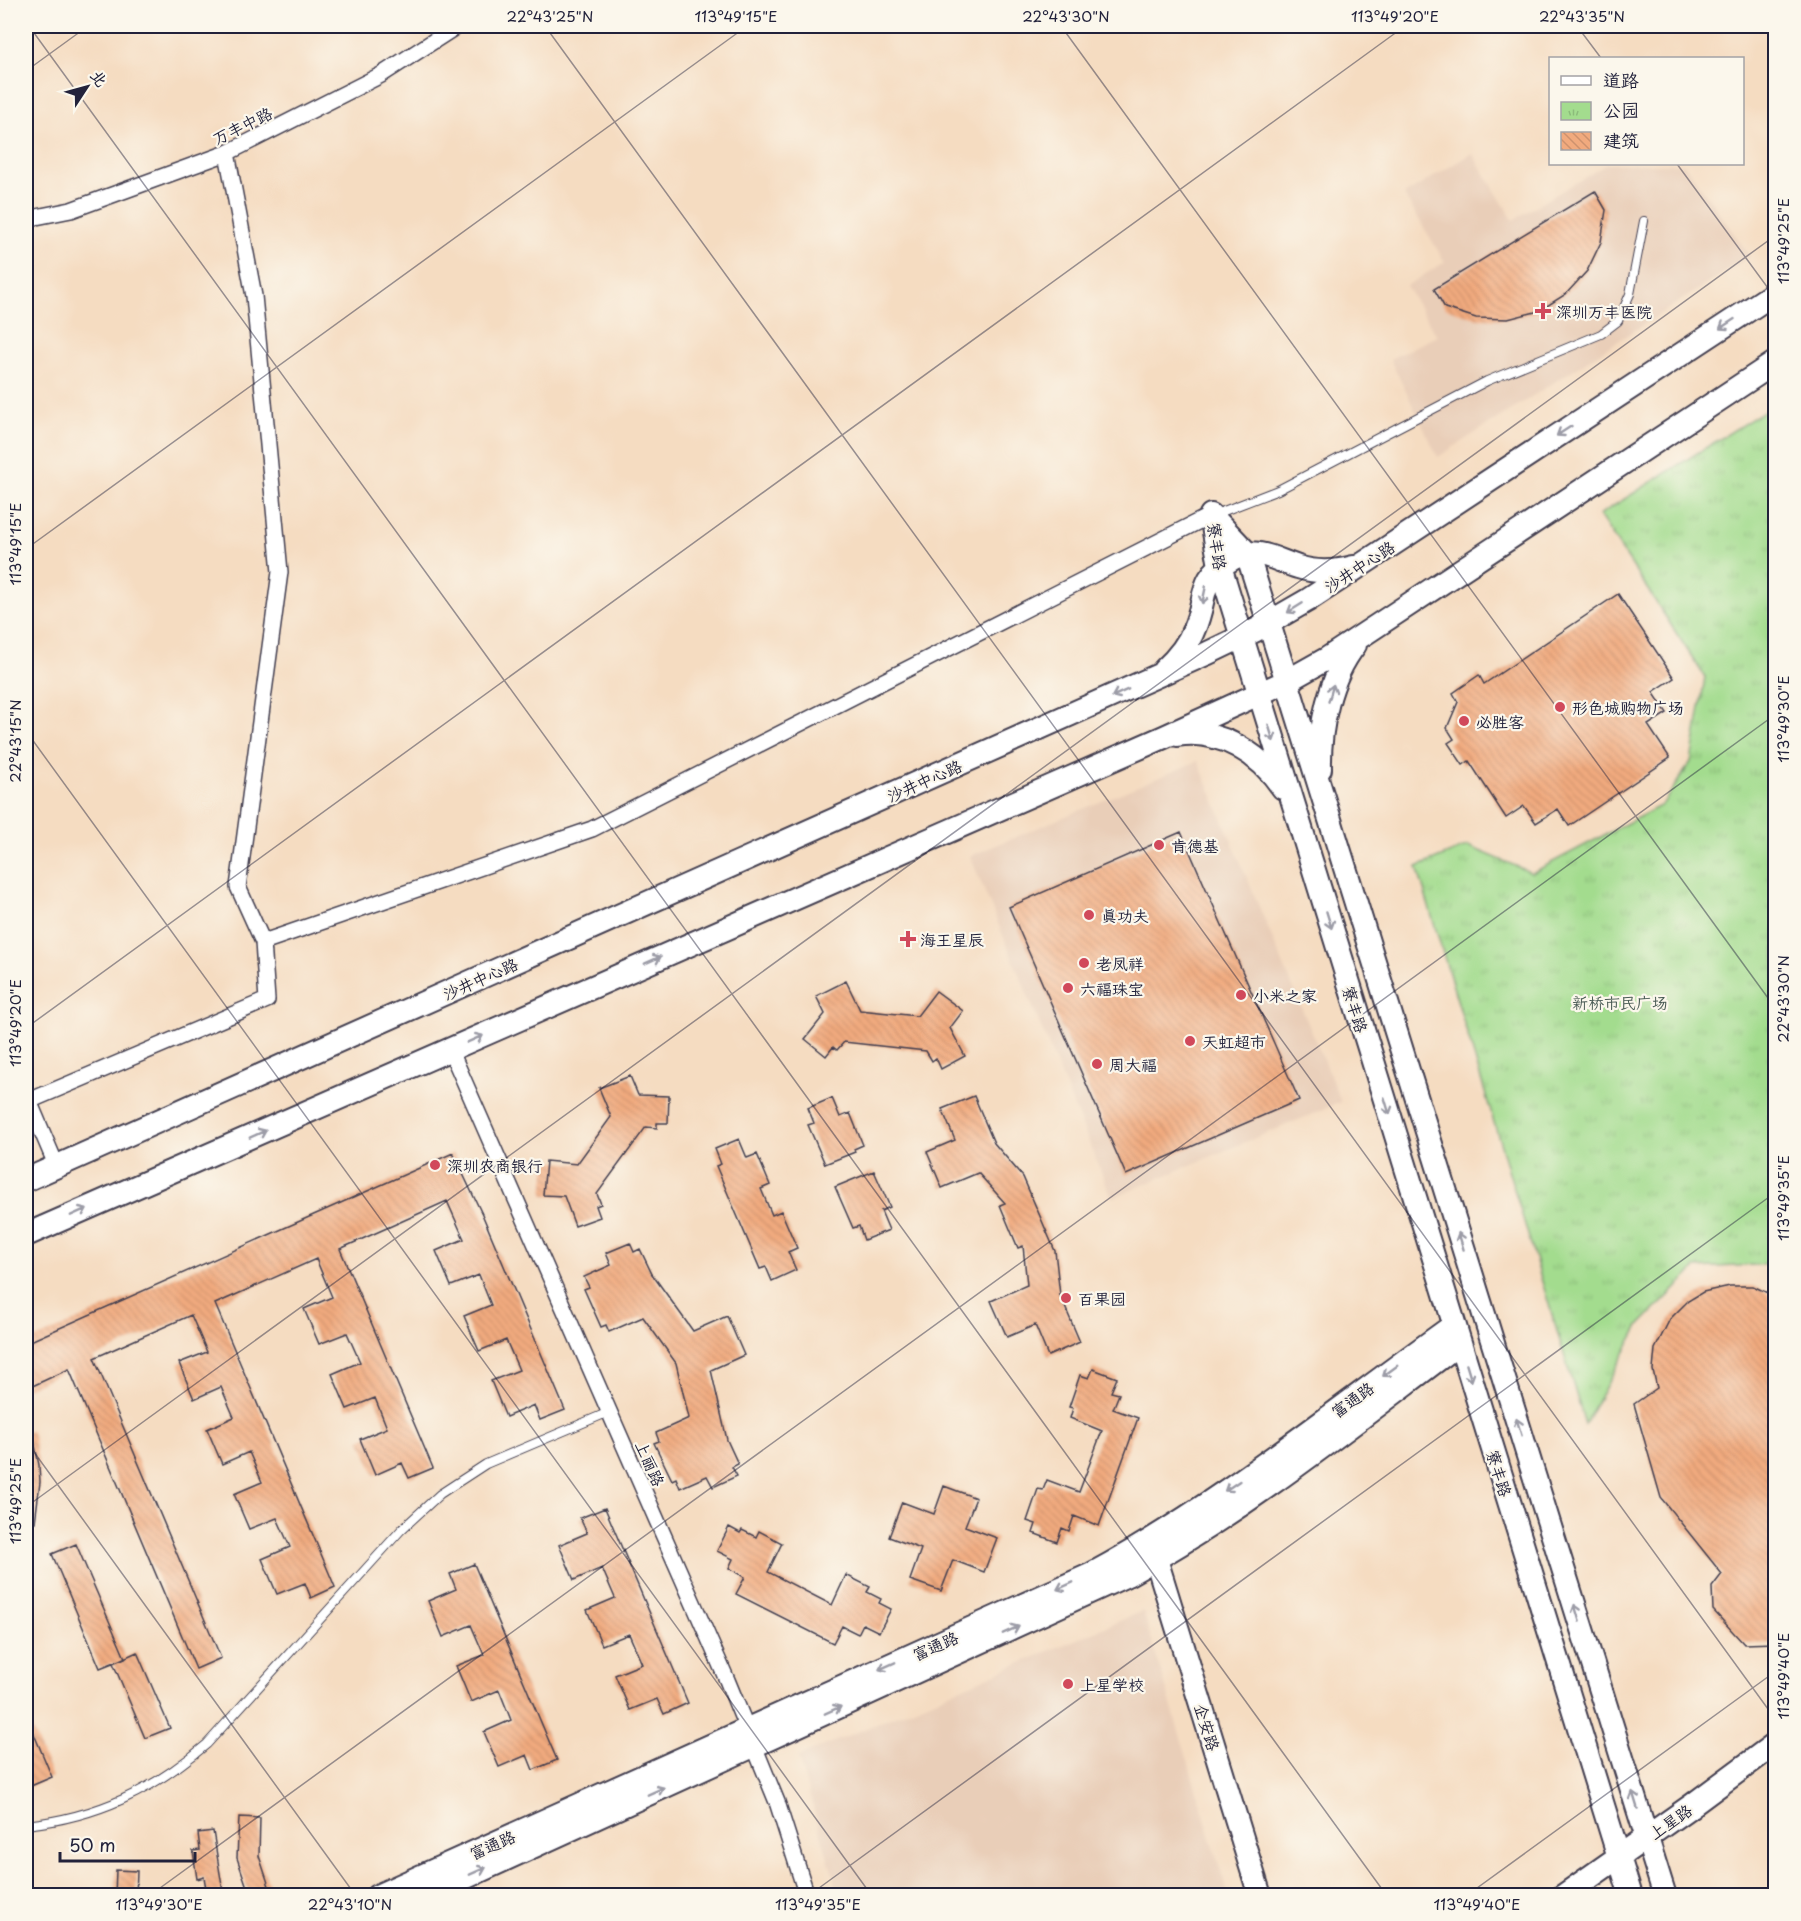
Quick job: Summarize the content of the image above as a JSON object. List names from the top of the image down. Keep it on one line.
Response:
{"streets":{"street":["万丰中路","寮丰路","沙井中心路","富通路","上丽路","企安路","上星路"]},"crossings":[["寮丰路","沙井中心路"],["寮丰路","富通路"],["寮丰路","上星路"],["富通路","上丽路"],["富通路","企安路"]],"parks":["新桥市民广场"],"places":{"health":["深圳万丰医院","海王星辰"],"other":["形色城购物广场","必胜客","肯德基","真功夫","老凤祥","六福珠宝","小米之家","天虹超市","周大福","深圳农商银行","百果园","上星学校"]},"legend":["道路","公园","建筑"],"scale_bar":"50 m","north":"top right","coordinates":["22°43'25\"N","113°49'15\"E","22°43'30\"N","113°49'20\"E","22°43'35\"N","113°49'25\"E","113°49'30\"E","22°43'15\"N","113°49'35\"E","113°49'40\"E","22°43'10\"N"]}
